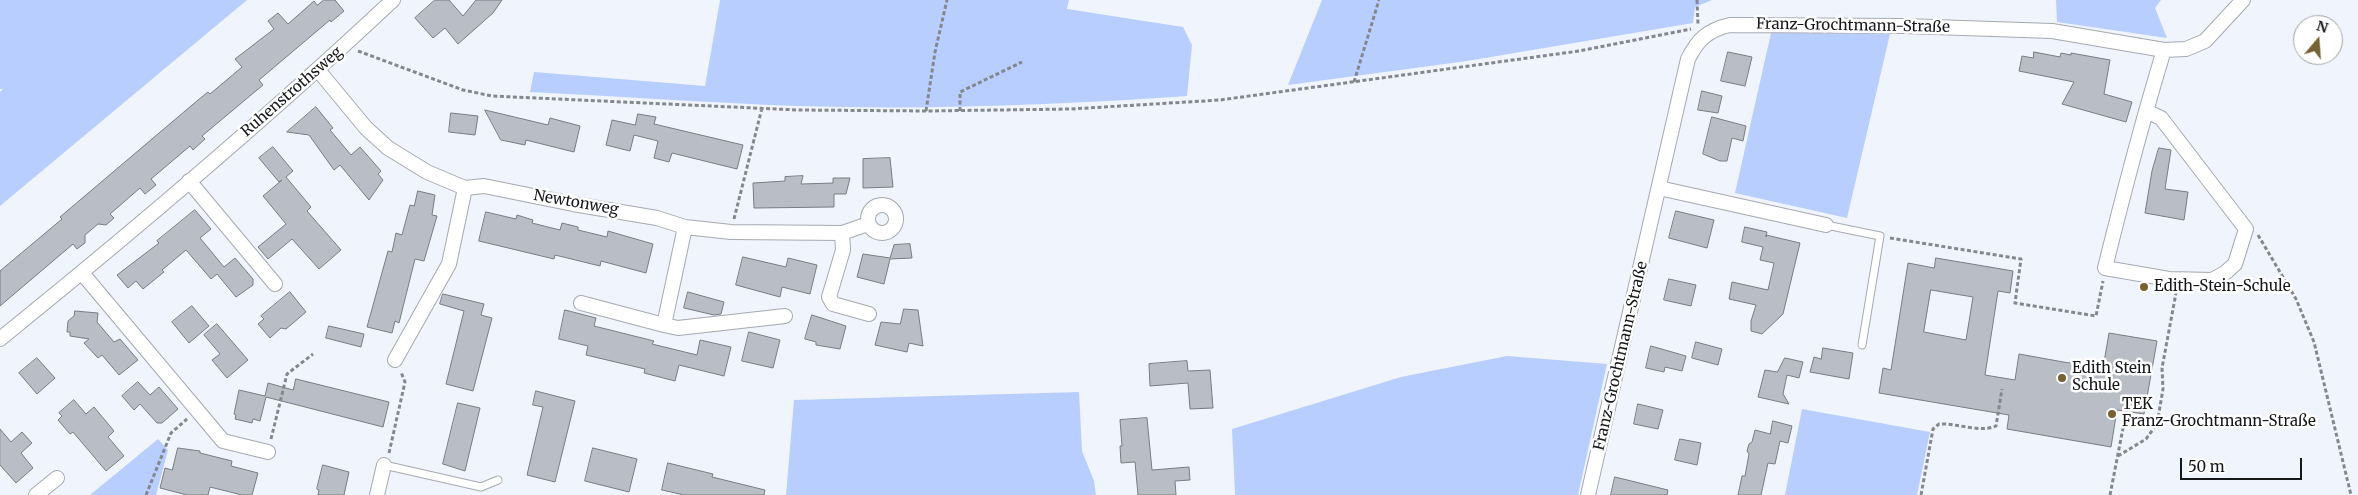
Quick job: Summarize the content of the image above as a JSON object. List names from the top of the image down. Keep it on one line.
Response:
{"streets":{"street":["Franz-Grochtmann-Straße","Ruhenstrothsweg","Newtonweg"]},"crossings":[["Ruhenstrothsweg","Newtonweg"]],"places":["Edith-Stein-Schule","Edith Stein Schule","TEK Franz-Grochtmann-Straße"],"scale_bar":"50 m","north":"top"}
